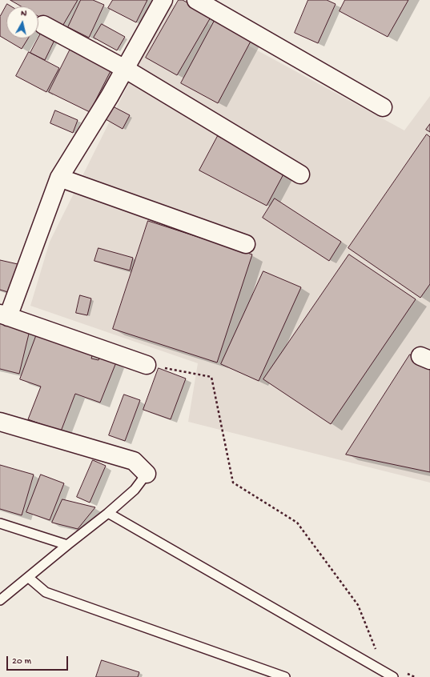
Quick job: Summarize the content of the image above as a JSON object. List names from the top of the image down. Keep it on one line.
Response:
{"scale_bar":"20 m","north":"top"}
